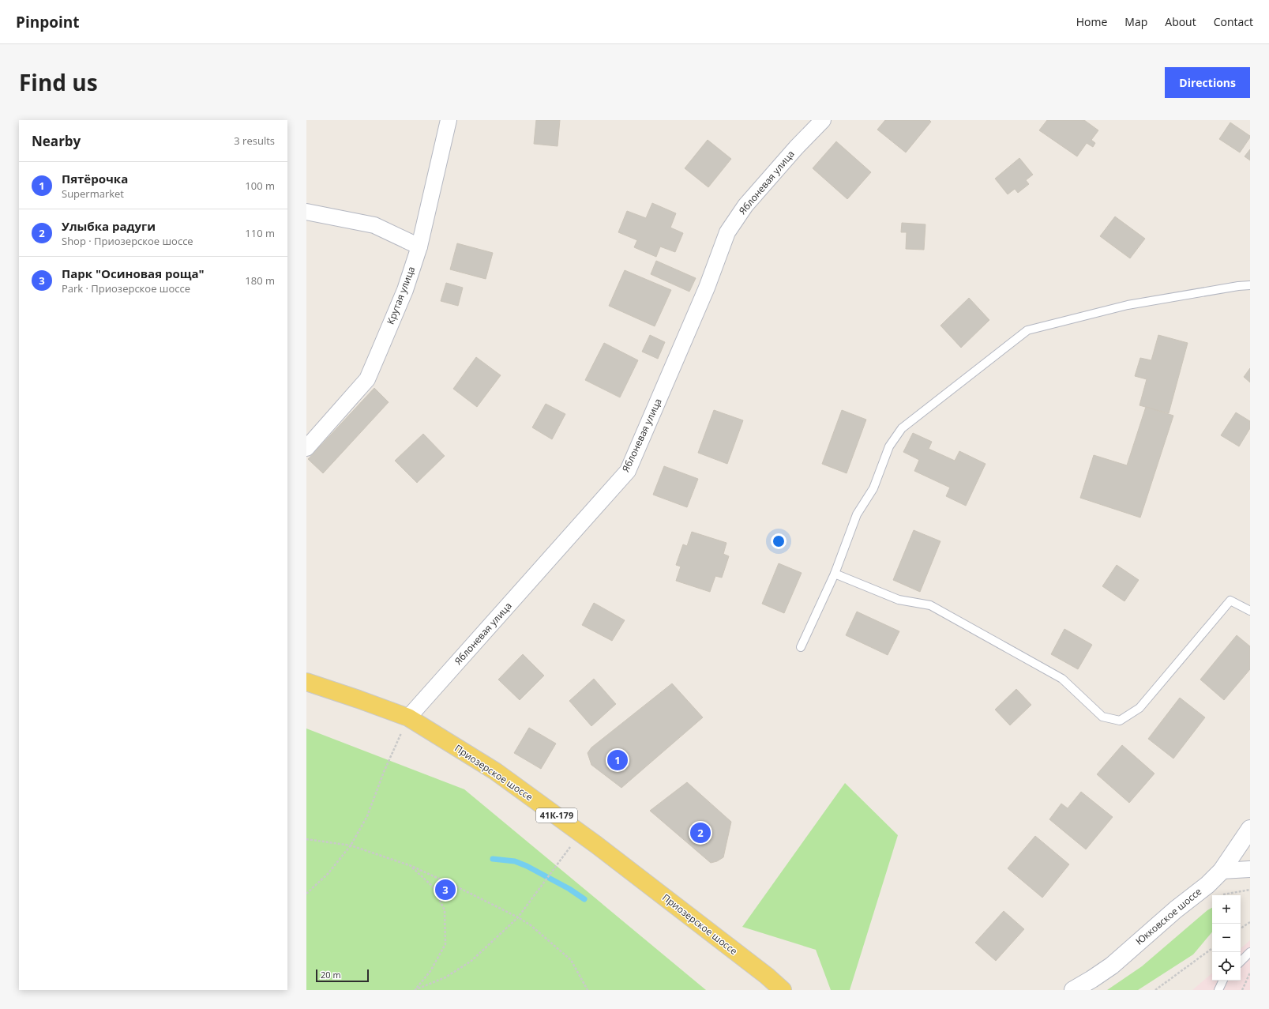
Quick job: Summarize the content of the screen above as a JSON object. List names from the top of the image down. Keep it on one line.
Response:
{"streets":{"main road":["Приозерское шоссе","41К-179","Юкковское шоссе"],"street":["Яблоневая улица","Крутая улица"]},"crossings":[["Яблоневая улица","Приозерское шоссе"]],"scale_bar":"20 m","page":{"header":"Pinpoint","nav":["Home","Map","About","Contact"],"title":"Find us","buttons":"Directions","heading":["Nearby","3 results"],"list":[{"mark":"1","name":"Пятёрочка","note":"Supermarket","value":"100 m"},{"mark":"2","name":"Улыбка радуги","note":"Shop · Приозерское шоссе","value":"110 m"},{"mark":"3","name":"Парк \"Осиновая роща\"","note":"Park · Приозерское шоссе","value":"180 m"}],"pins":["1","2","3"],"map_buttons":["+","−"],"scale":"20 m"}}
